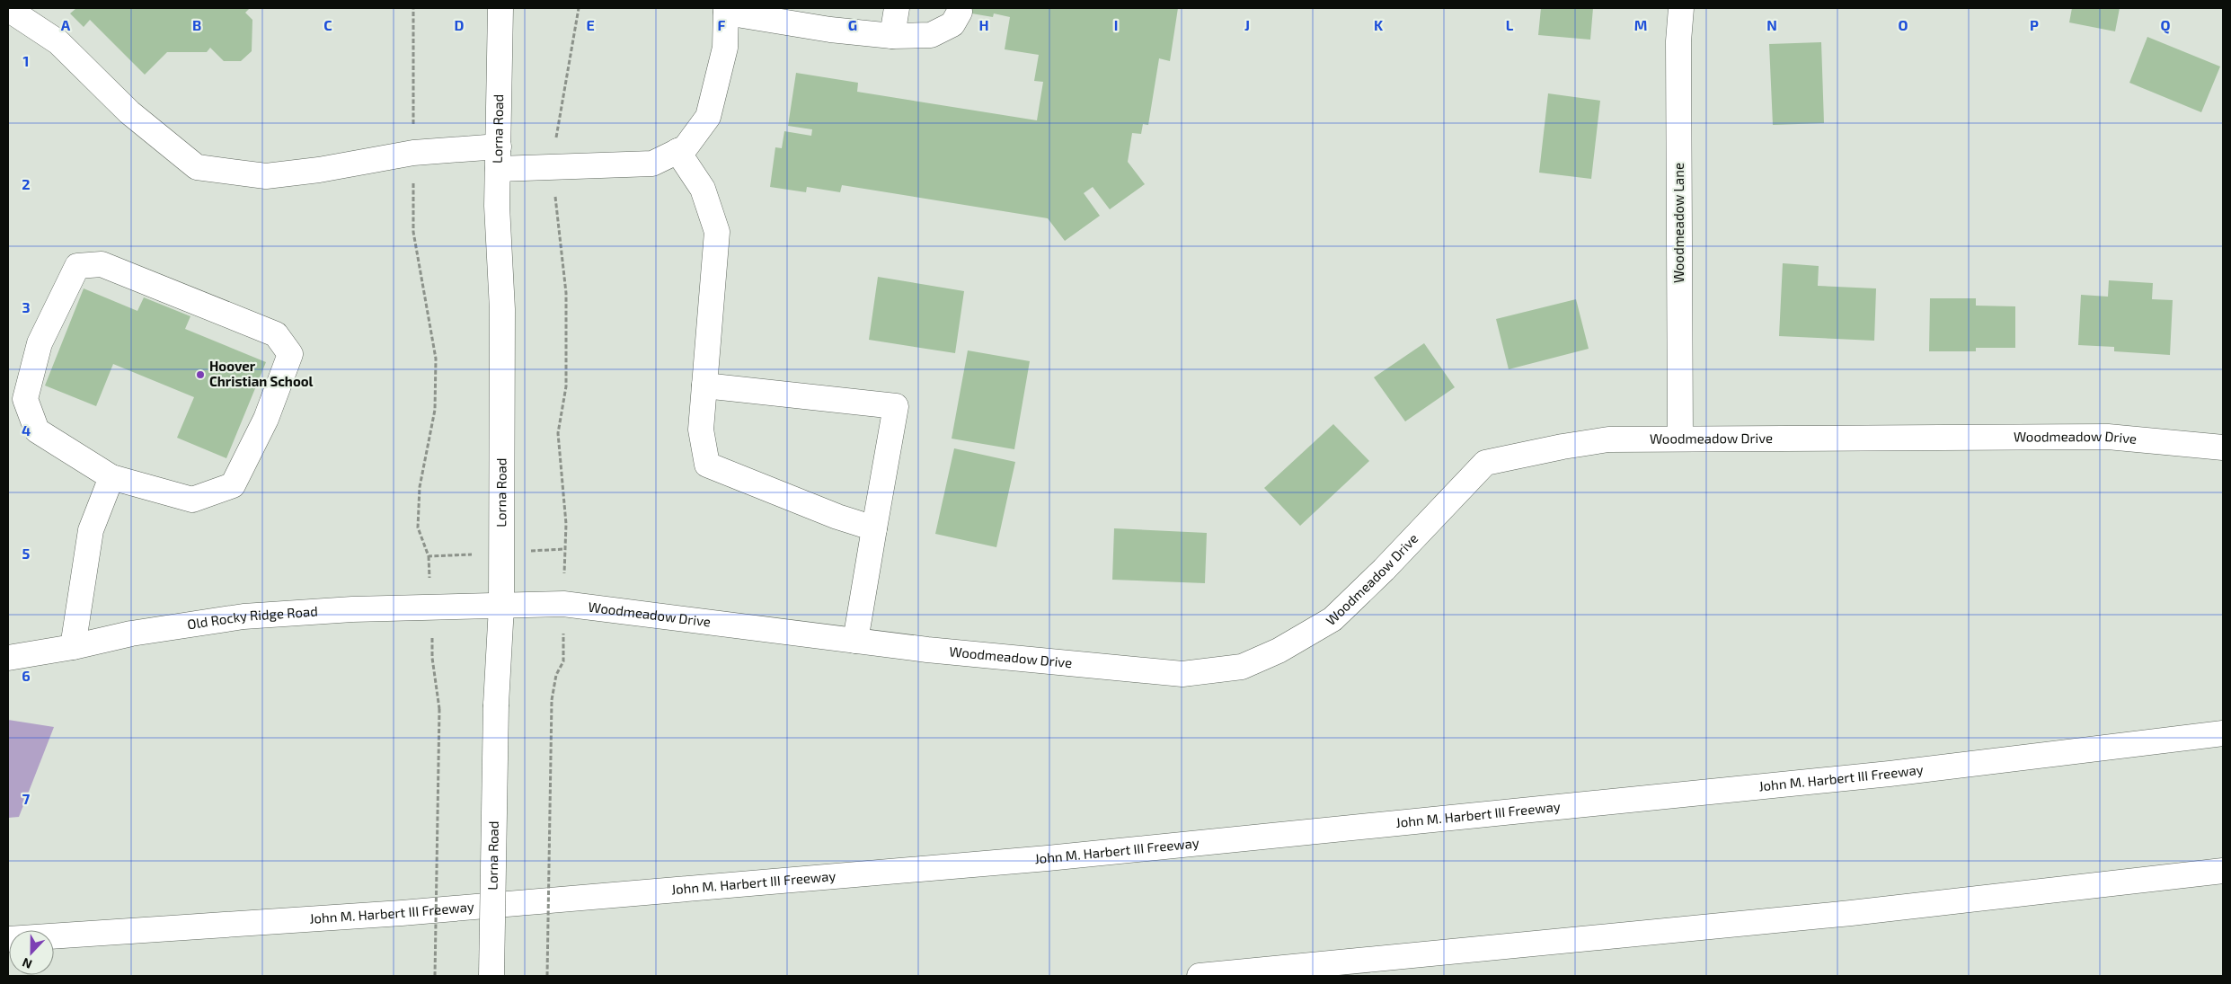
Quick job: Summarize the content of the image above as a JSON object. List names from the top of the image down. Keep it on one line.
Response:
{"streets":{"main road":["Lorna Road","Woodmeadow Lane","Woodmeadow Drive","Old Rocky Ridge Road","John M. Harbert III Freeway"]},"crossings":[["Lorna Road","Woodmeadow Drive"],["Lorna Road","Old Rocky Ridge Road"],["Woodmeadow Lane","Woodmeadow Drive"],["Woodmeadow Drive","Old Rocky Ridge Road"]],"places":["Hoover Christian School"],"north":"bottom","grid":{"columns":["A","B","C","D","E","F","G","H","I","J","K","L","M","N","O","P","Q"],"rows":["1","2","3","4","5","6","7"]}}
